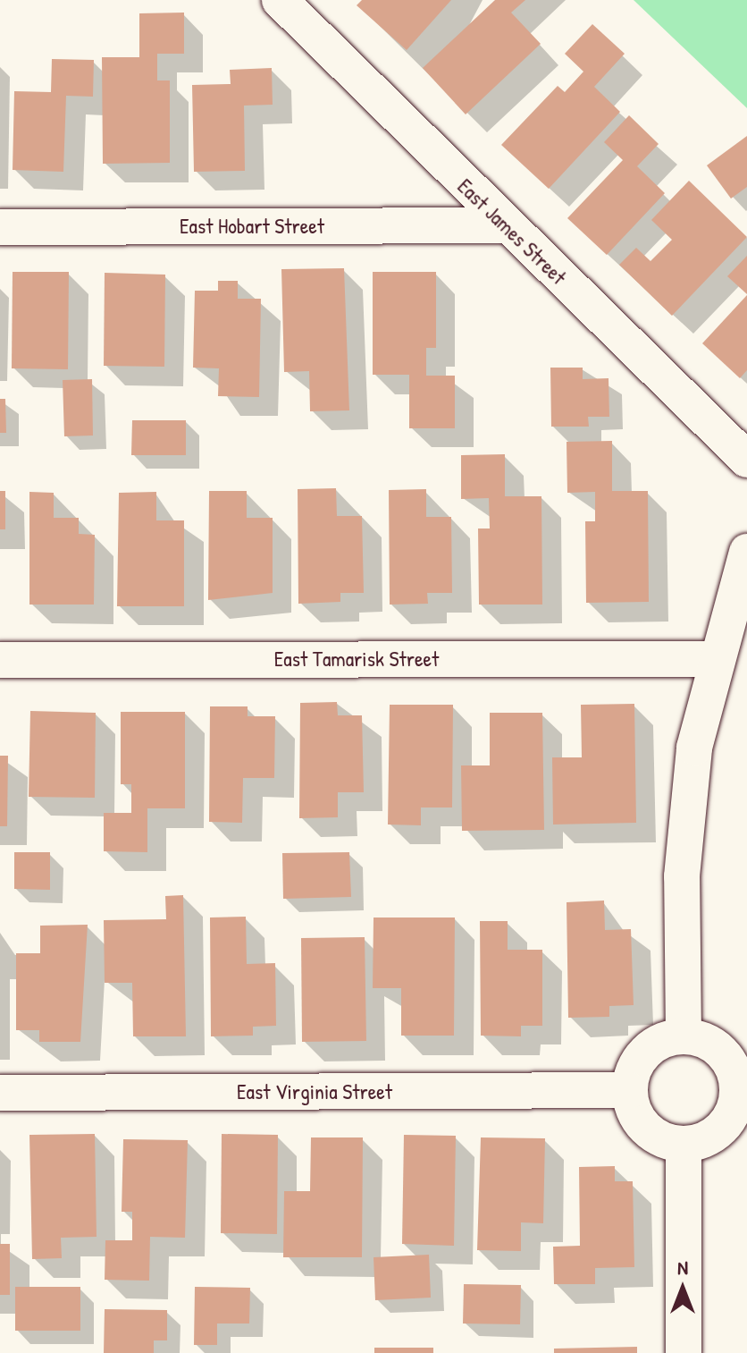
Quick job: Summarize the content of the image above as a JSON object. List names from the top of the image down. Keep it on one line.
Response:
{"streets":{"street":["East Hobart Street","East James Street","East Tamarisk Street","East Virginia Street"]},"crossings":[["East Hobart Street","East James Street"]],"north":"top"}
